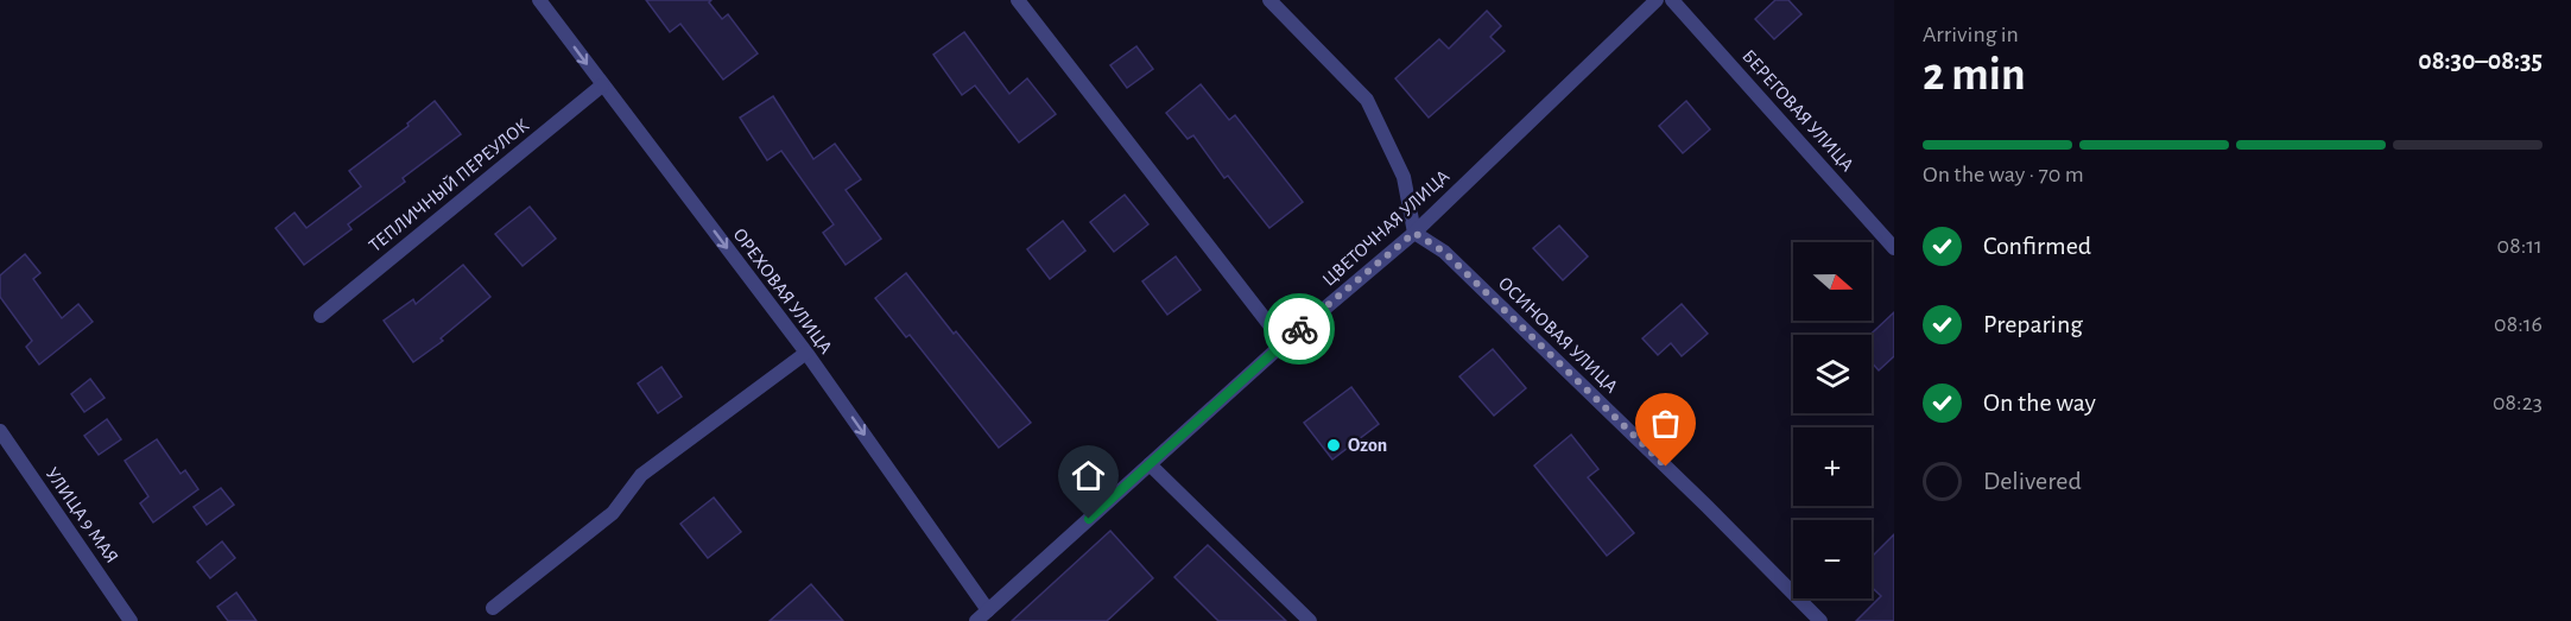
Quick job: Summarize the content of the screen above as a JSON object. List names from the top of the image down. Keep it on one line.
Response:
{"streets":{"street":["БЕРЕГОВАЯ УЛИЦА","ТЕПЛИЧНЫЙ ПЕРЕУЛОК","ЦВЕТОЧНАЯ УЛИЦА","ОРЕХОВАЯ УЛИЦА","ОСИНОВАЯ УЛИЦА","УЛИЦА 9 МАЯ"]},"crossings":[["ТЕПЛИЧНЫЙ ПЕРЕУЛОК","ОРЕХОВАЯ УЛИЦА"],["ЦВЕТОЧНАЯ УЛИЦА","ОРЕХОВАЯ УЛИЦА"],["ЦВЕТОЧНАЯ УЛИЦА","ОСИНОВАЯ УЛИЦА"]],"one_way":["ОРЕХОВАЯ УЛИЦА"],"places":["Ozon"],"north":"right","page":{"heading":["2 min","Arriving in","08:30–08:35"],"bar":"On the way · 70 m","list":[["Confirmed","08:11"],["Preparing","08:16"],["On the way","08:23"],"Delivered"],"map_buttons":["+","−"]}}
